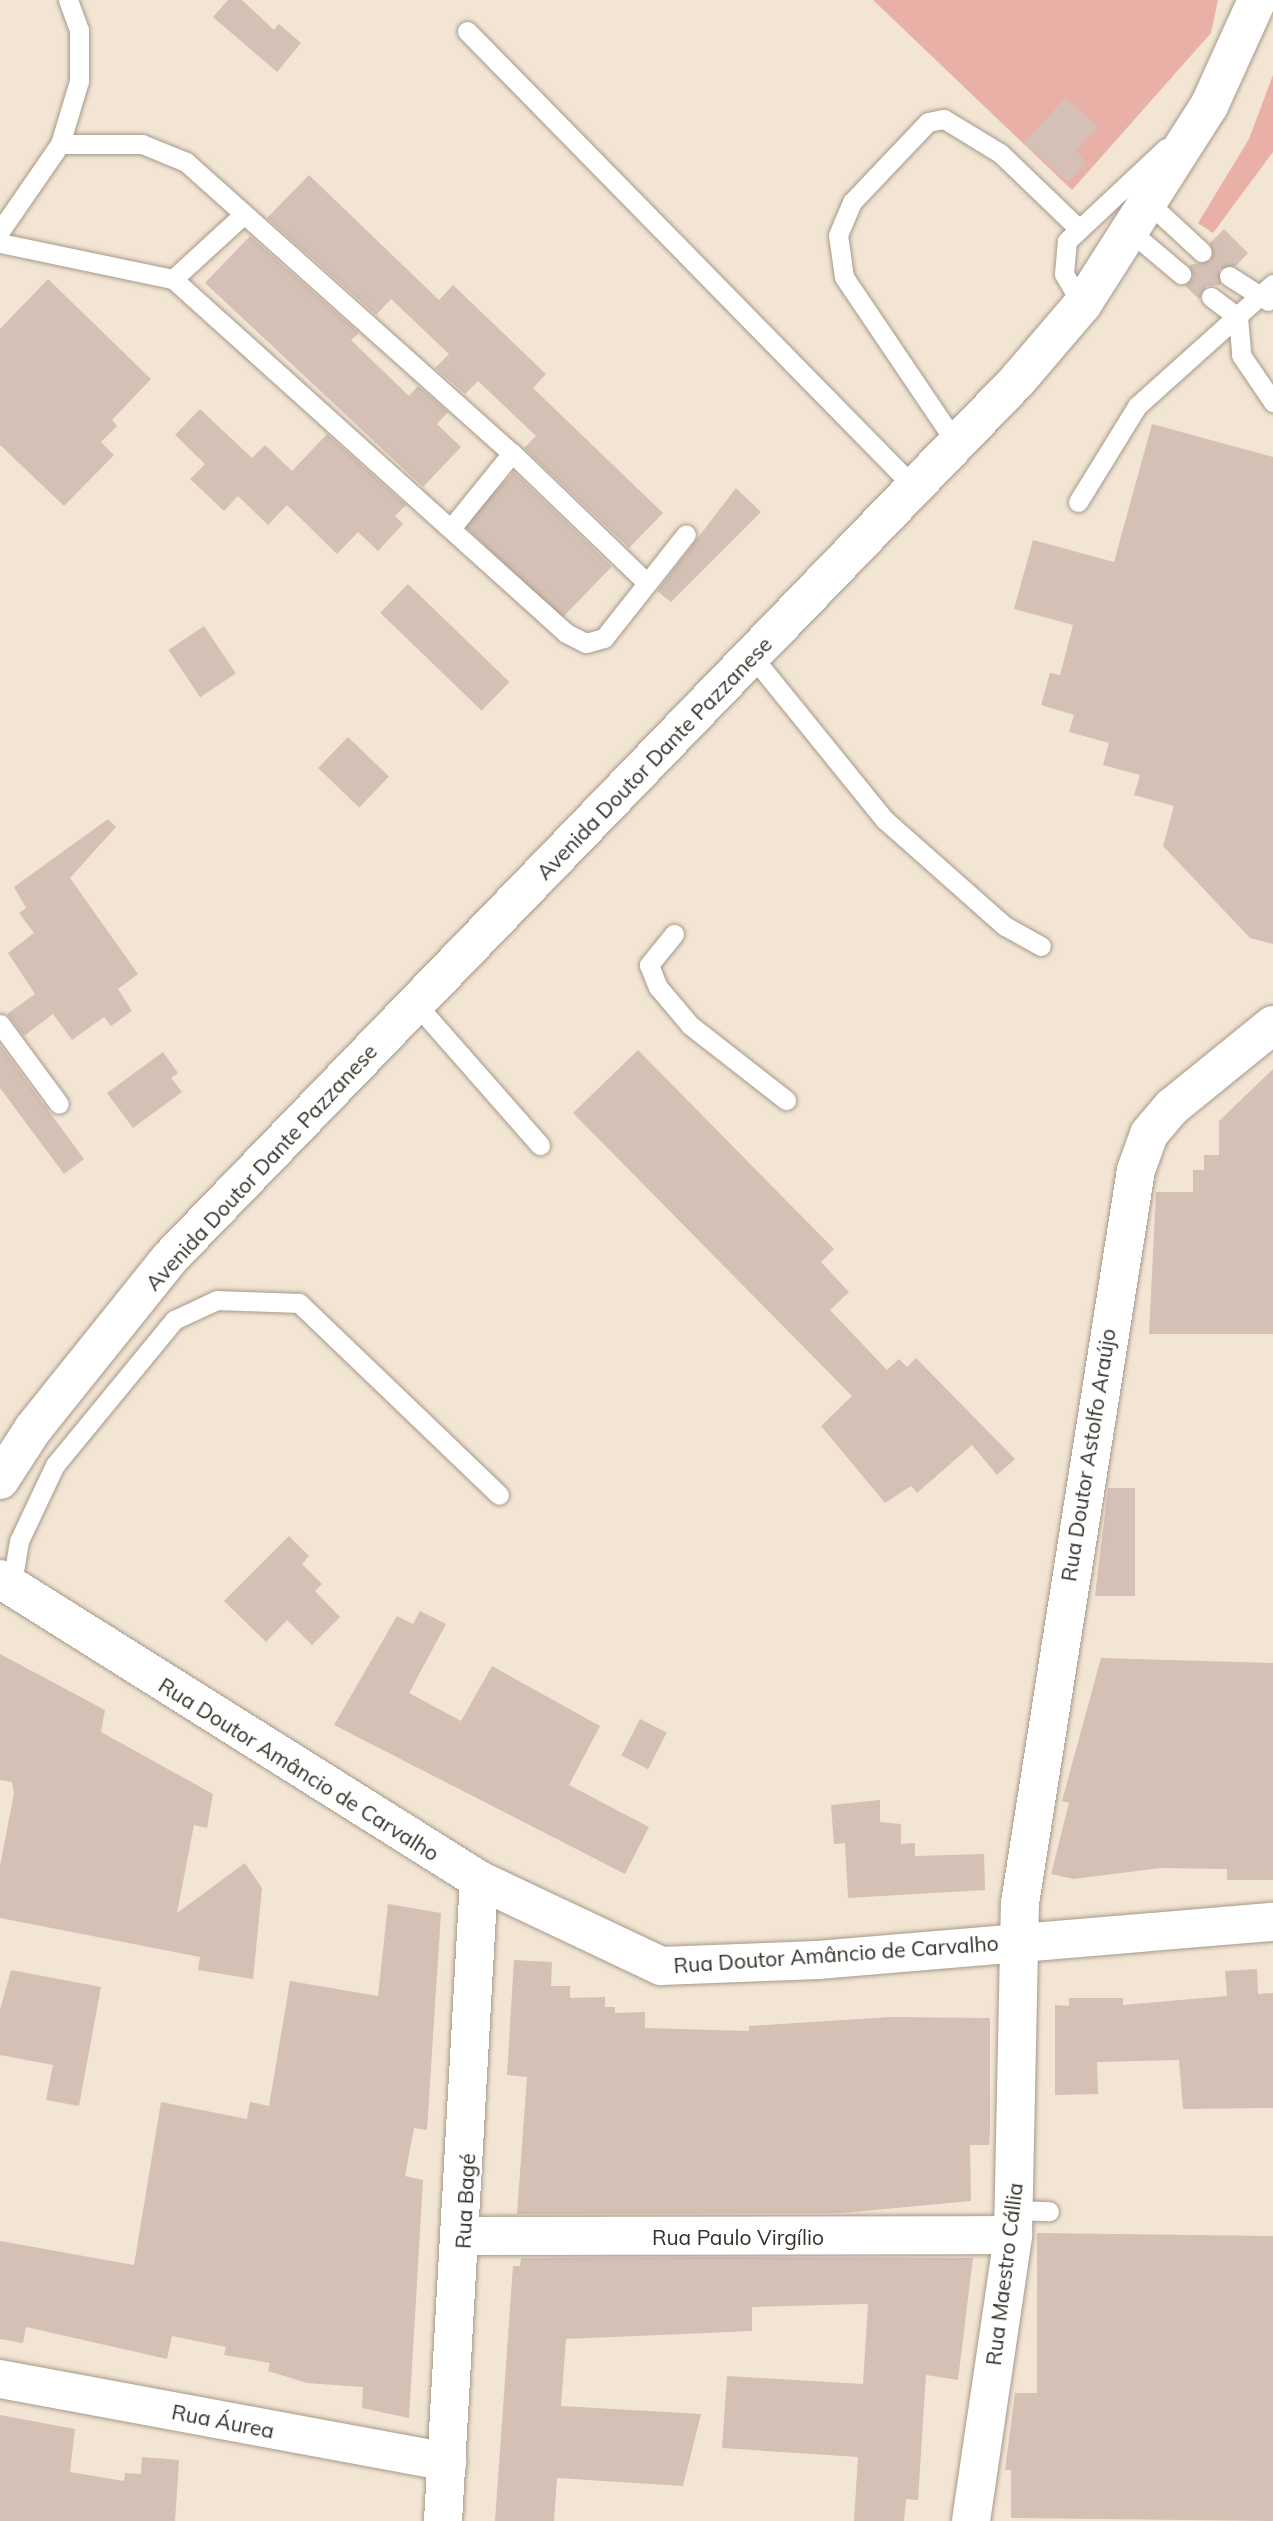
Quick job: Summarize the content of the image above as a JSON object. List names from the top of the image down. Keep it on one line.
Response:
{"streets":{"street":["Avenida Doutor Dante Pazzanese","Rua Doutor Astolfo Araújo","Rua Doutor Amâncio de Carvalho","Rua Bagé","Rua Paulo Virgílio","Rua Maestro Cállia","Rua Áurea"]},"crossings":[["Rua Doutor Astolfo Araújo","Rua Doutor Amâncio de Carvalho"],["Rua Doutor Astolfo Araújo","Rua Maestro Cállia"],["Rua Doutor Amâncio de Carvalho","Rua Bagé"],["Rua Doutor Amâncio de Carvalho","Rua Maestro Cállia"],["Rua Bagé","Rua Paulo Virgílio"],["Rua Bagé","Rua Áurea"],["Rua Paulo Virgílio","Rua Maestro Cállia"]]}
